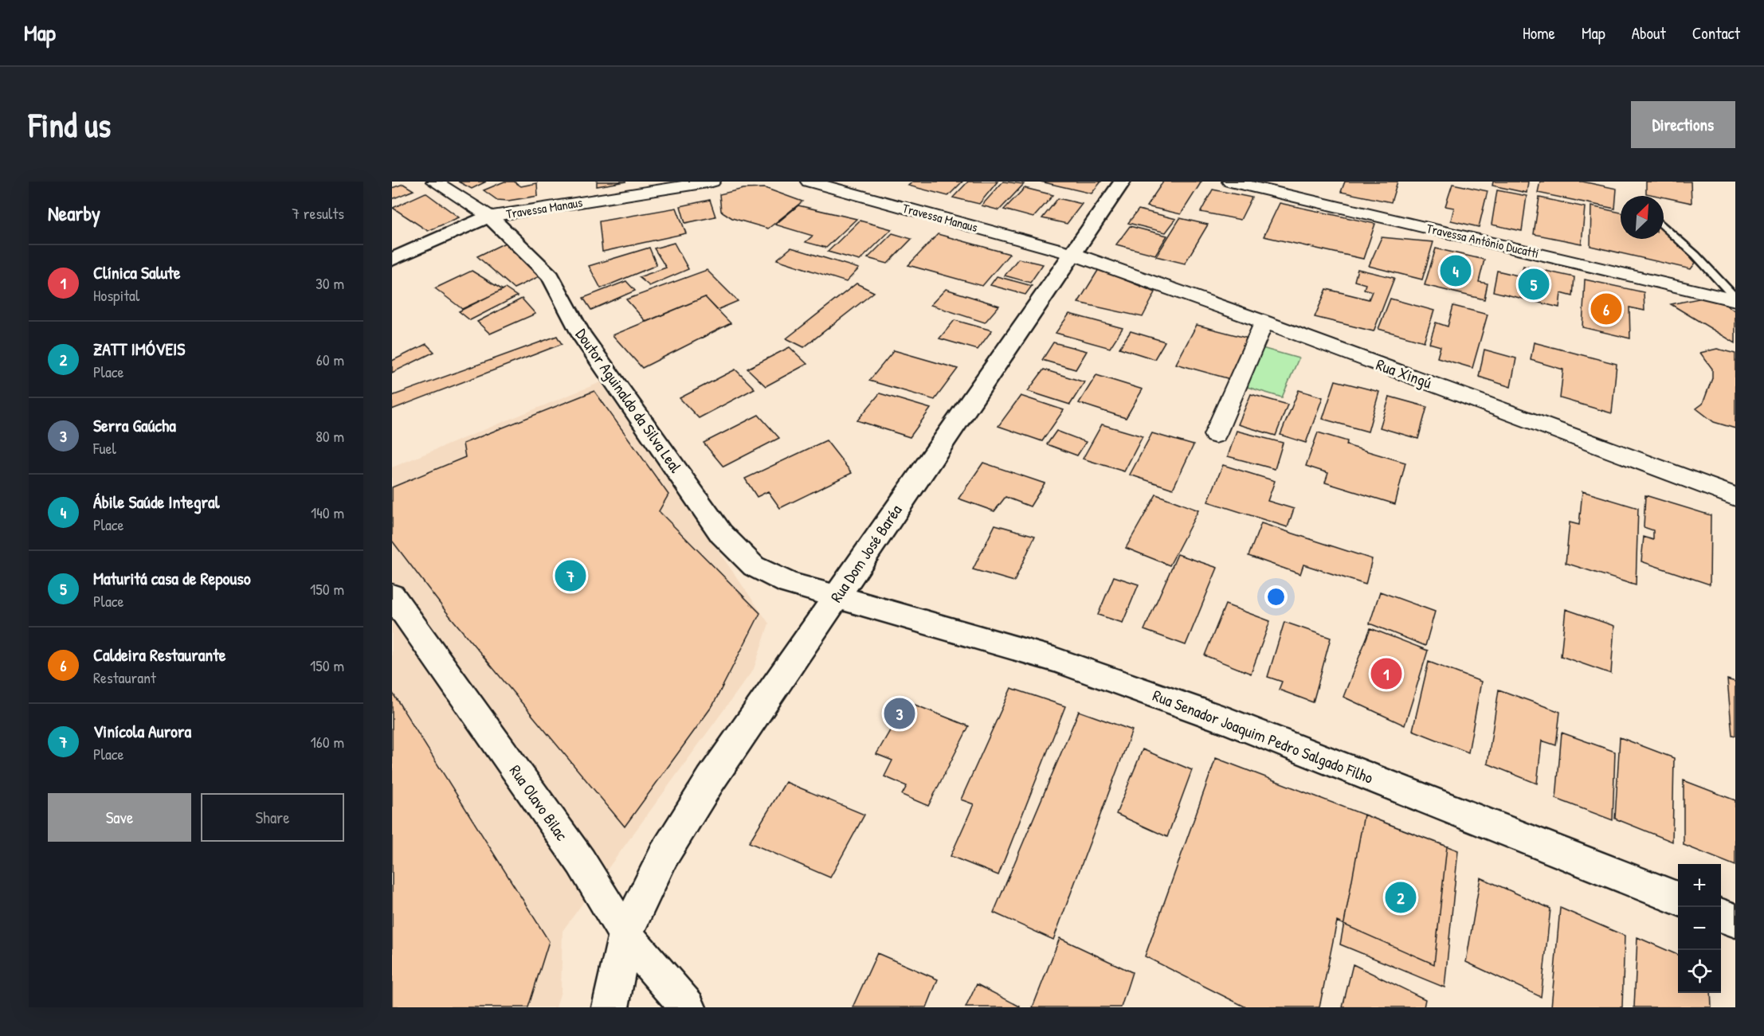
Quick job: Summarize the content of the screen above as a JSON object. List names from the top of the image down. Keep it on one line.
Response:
{"streets":{"main road":["Doutor Aguinaldo da Silva Leal","Rua Dom José Baréa","Rua Senador Joaquim Pedro Salgado Filho","Rua Olavo Bilac"],"street":["Travessa Manaus","Travessa Antônio Ducatti","Rua Xingú"]},"crossings":[["Travessa Manaus","Rua Xingú"],["Travessa Manaus","Doutor Aguinaldo da Silva Leal"],["Travessa Manaus","Rua Dom José Baréa"],["Rua Xingú","Rua Dom José Baréa"],["Doutor Aguinaldo da Silva Leal","Rua Dom José Baréa"],["Doutor Aguinaldo da Silva Leal","Rua Senador Joaquim Pedro Salgado Filho"],["Rua Dom José Baréa","Rua Senador Joaquim Pedro Salgado Filho"],["Rua Dom José Baréa","Rua Olavo Bilac"]],"north":"top right","page":{"header":"Map","nav":["Home","Map","About","Contact"],"buttons":["Directions",["Save","Share"]],"title":"Find us","heading":["Nearby","7 results"],"list":[{"mark":"1","name":"Clínica Salute","note":"Hospital","value":"30 m"},{"mark":"2","name":"ZATT IMÓVEIS","note":"Place","value":"60 m"},{"mark":"3","name":"Serra Gaúcha","note":"Fuel","value":"80 m"},{"mark":"4","name":"Ábile Saúde Integral","note":"Place","value":"140 m"},{"mark":"5","name":"Maturitá casa de Repouso","note":"Place","value":"150 m"},{"mark":"6","name":"Caldeira Restaurante","note":"Restaurant","value":"150 m"},{"mark":"7","name":"Vinícola Aurora","note":"Place","value":"160 m"}],"pins":["4","5","6","7","1","3","2"],"map_buttons":["+","−"]}}
